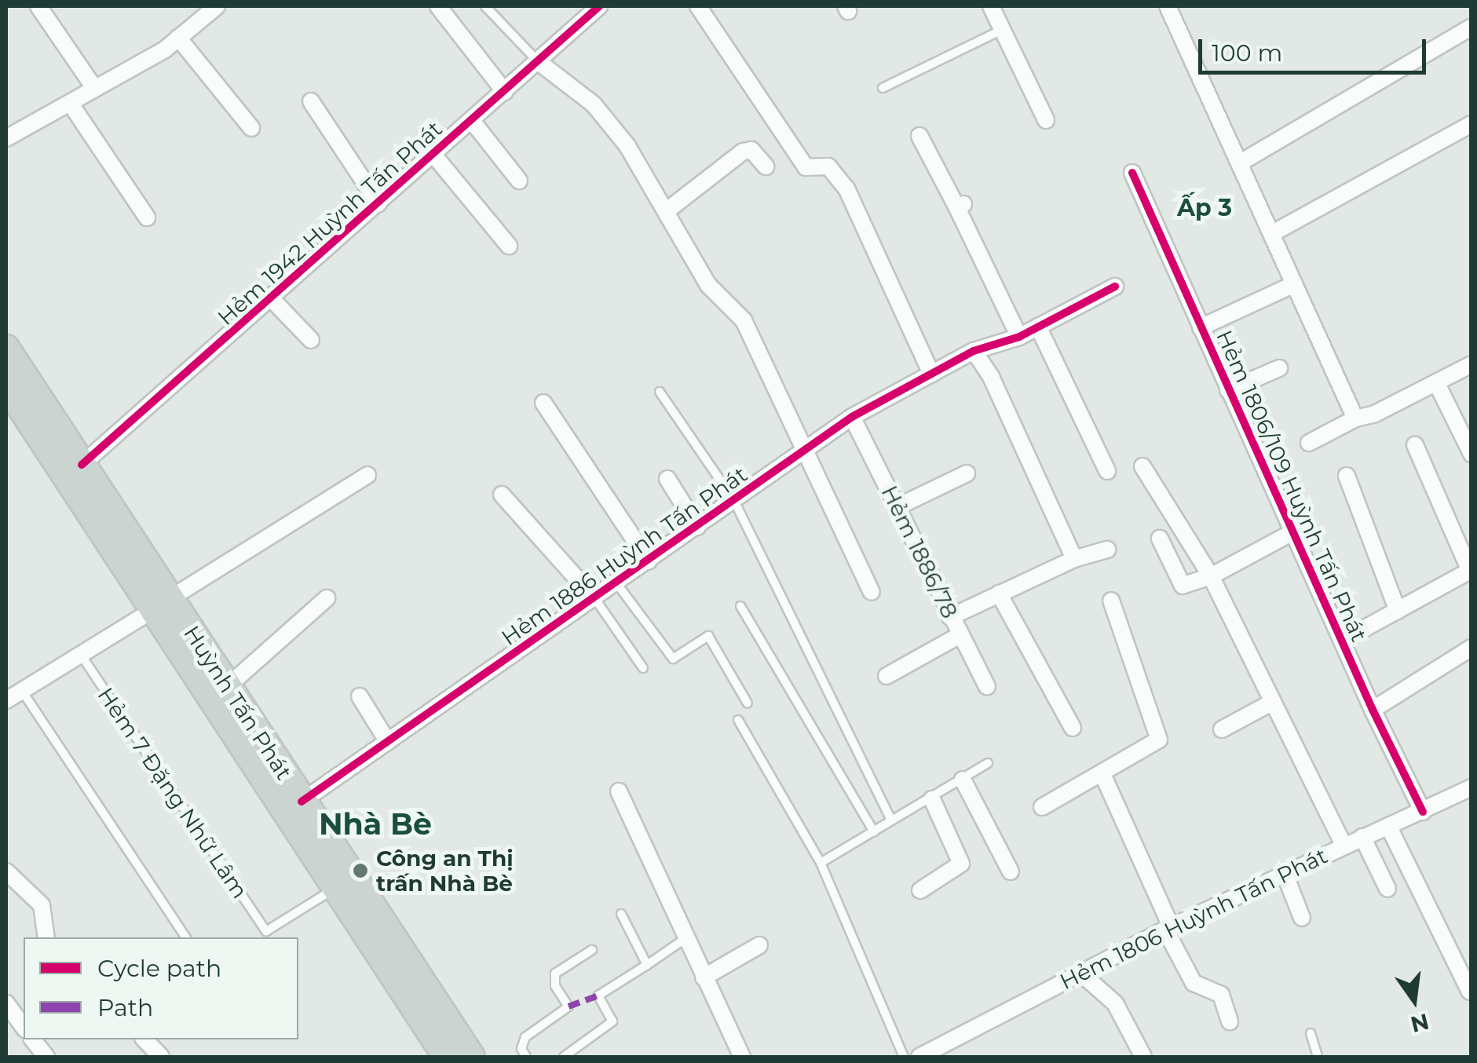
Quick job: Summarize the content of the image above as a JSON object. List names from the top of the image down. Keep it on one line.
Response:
{"streets":{"main road":["Huỳnh Tấn Phát"],"street":["Hẻm 1942 Huỳnh Tấn Phát","Hẻm 1806/109 Huỳnh Tấn Phát","Hẻm 1886/78","Hẻm 1886 Huỳnh Tấn Phát","Hẻm 1806 Huỳnh Tấn Phát"],"lane":["Hẻm 7 Đặng Nhữ Lâm"]},"crossings":[["Hẻm 1942 Huỳnh Tấn Phát","Huỳnh Tấn Phát"],["Hẻm 1806/109 Huỳnh Tấn Phát","Hẻm 1806 Huỳnh Tấn Phát"],["Hẻm 1886/78","Hẻm 1886 Huỳnh Tấn Phát"],["Hẻm 1886 Huỳnh Tấn Phát","Huỳnh Tấn Phát"],["Huỳnh Tấn Phát","Hẻm 7 Đặng Nhữ Lâm"]],"districts":["Ấp 3","Nhà Bè"],"places":["Công an Thị trấn Nhà Bè"],"legend":["Cycle path","Path"],"scale_bar":"100 m","north":"bottom"}
